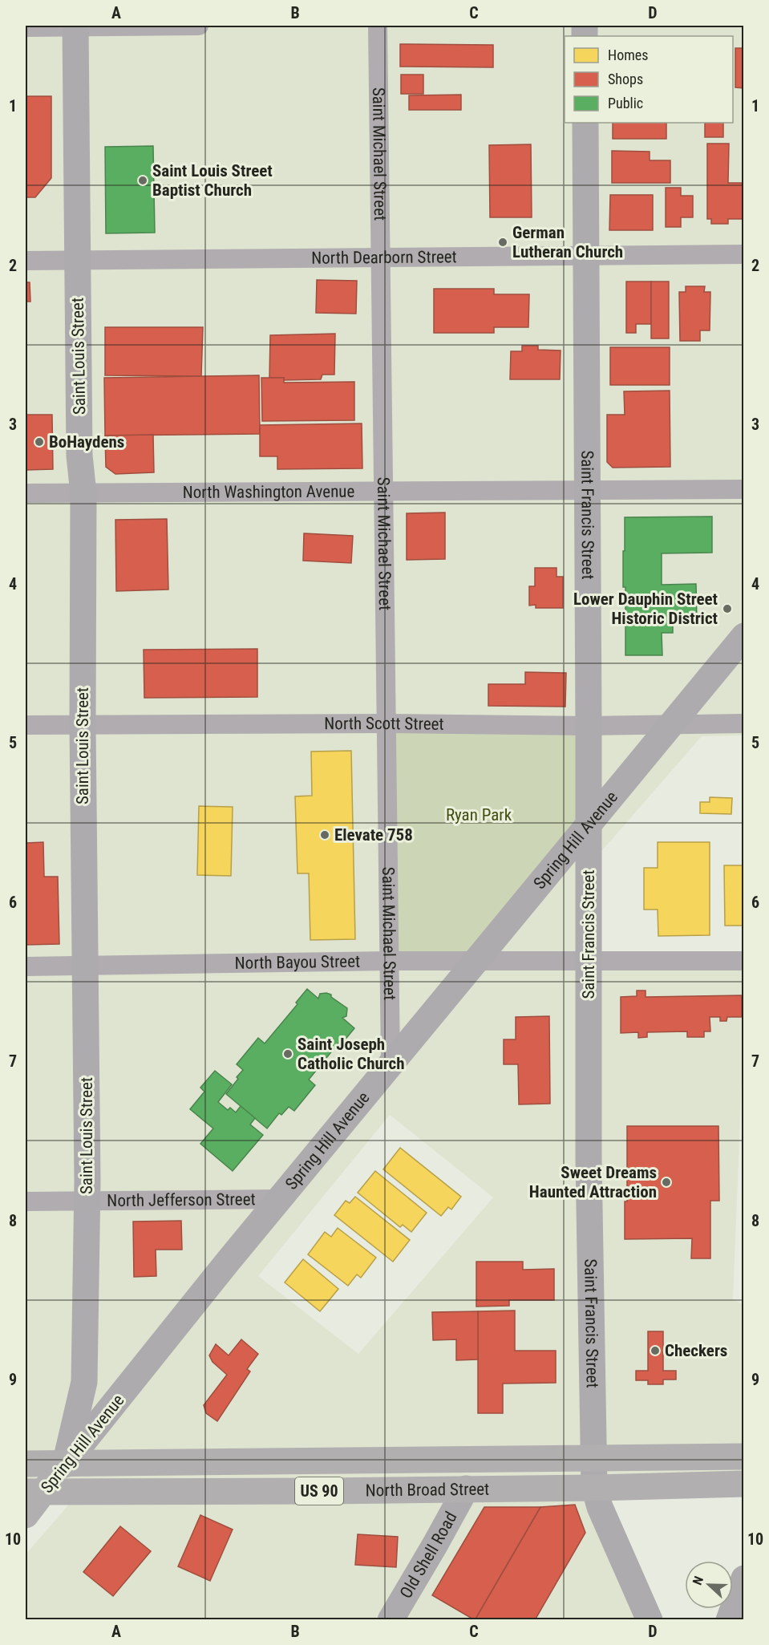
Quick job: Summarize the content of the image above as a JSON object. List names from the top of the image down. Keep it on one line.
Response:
{"streets":{"main road":["Spring Hill Avenue","North Broad Street","US 90"],"street":["Saint Michael Street","North Dearborn Street","Saint Louis Street","North Washington Avenue","Saint Francis Street","North Scott Street","North Bayou Street","North Jefferson Street","Old Shell Road"]},"crossings":[["Saint Michael Street","North Dearborn Street"],["Saint Michael Street","North Washington Avenue"],["Saint Michael Street","North Scott Street"],["Saint Michael Street","Spring Hill Avenue"],["Saint Michael Street","North Bayou Street"],["North Dearborn Street","Saint Louis Street"],["North Dearborn Street","Saint Francis Street"],["Saint Louis Street","North Washington Avenue"],["Saint Louis Street","North Scott Street"],["Saint Louis Street","Spring Hill Avenue"],["Saint Louis Street","North Bayou Street"],["Saint Louis Street","North Jefferson Street"],["Saint Louis Street","North Broad Street"],["North Washington Avenue","Saint Francis Street"],["Saint Francis Street","North Scott Street"],["Saint Francis Street","Spring Hill Avenue"],["Saint Francis Street","North Bayou Street"],["Saint Francis Street","North Broad Street"],["North Scott Street","Spring Hill Avenue"],["Spring Hill Avenue","North Bayou Street"],["Spring Hill Avenue","North Jefferson Street"],["Spring Hill Avenue","North Broad Street"],["North Broad Street","Old Shell Road"]],"parks":["Ryan Park"],"places":["Saint Louis Street Baptist Church","German Lutheran Church","BoHaydens","Lower Dauphin Street Historic District","Elevate 758","Saint Joseph Catholic Church","Sweet Dreams Haunted Attraction","Checkers"],"legend":["Homes","Shops","Public"],"north":"left","grid":{"columns":["A","B","C","D"],"rows":["1","2","3","4","5","6","7","8","9","10"]}}
